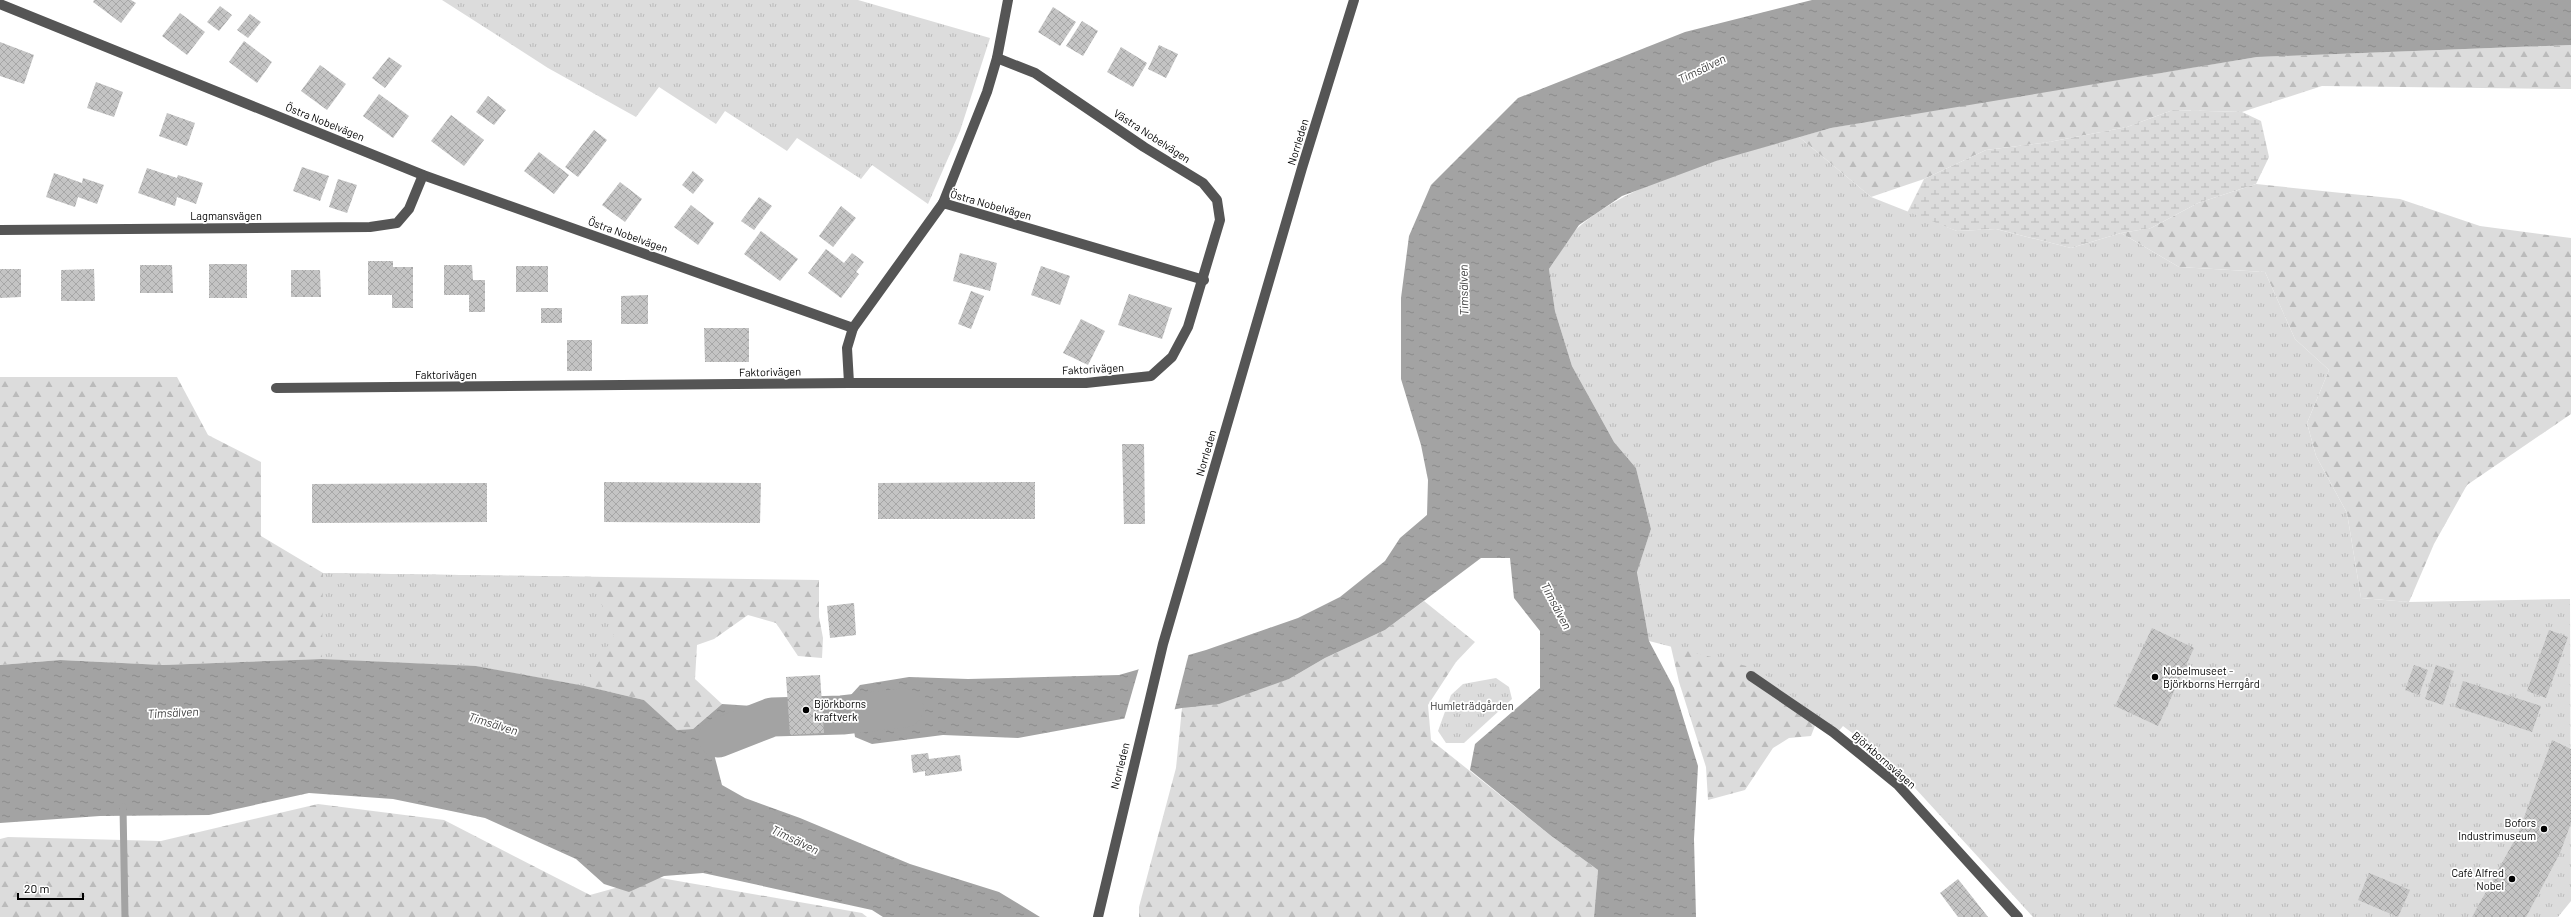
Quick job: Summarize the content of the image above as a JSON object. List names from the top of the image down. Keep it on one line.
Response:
{"streets":{"street":["Östra Nobelvägen","Västra Nobelvägen","Norrleden","Lagmansvägen","Faktorivägen","Björkbornsvägen"]},"crossings":[["Östra Nobelvägen","Västra Nobelvägen"],["Östra Nobelvägen","Lagmansvägen"],["Östra Nobelvägen","Faktorivägen"],["Västra Nobelvägen","Faktorivägen"]],"water":["Timsälven"],"parks":["Humleträdgården"],"places":["Nobelmuseet - Björkborns Herrgård","Björkborns kraftverk","Bofors Industrimuseum","Café Alfred Nobel"],"scale_bar":"20 m"}
